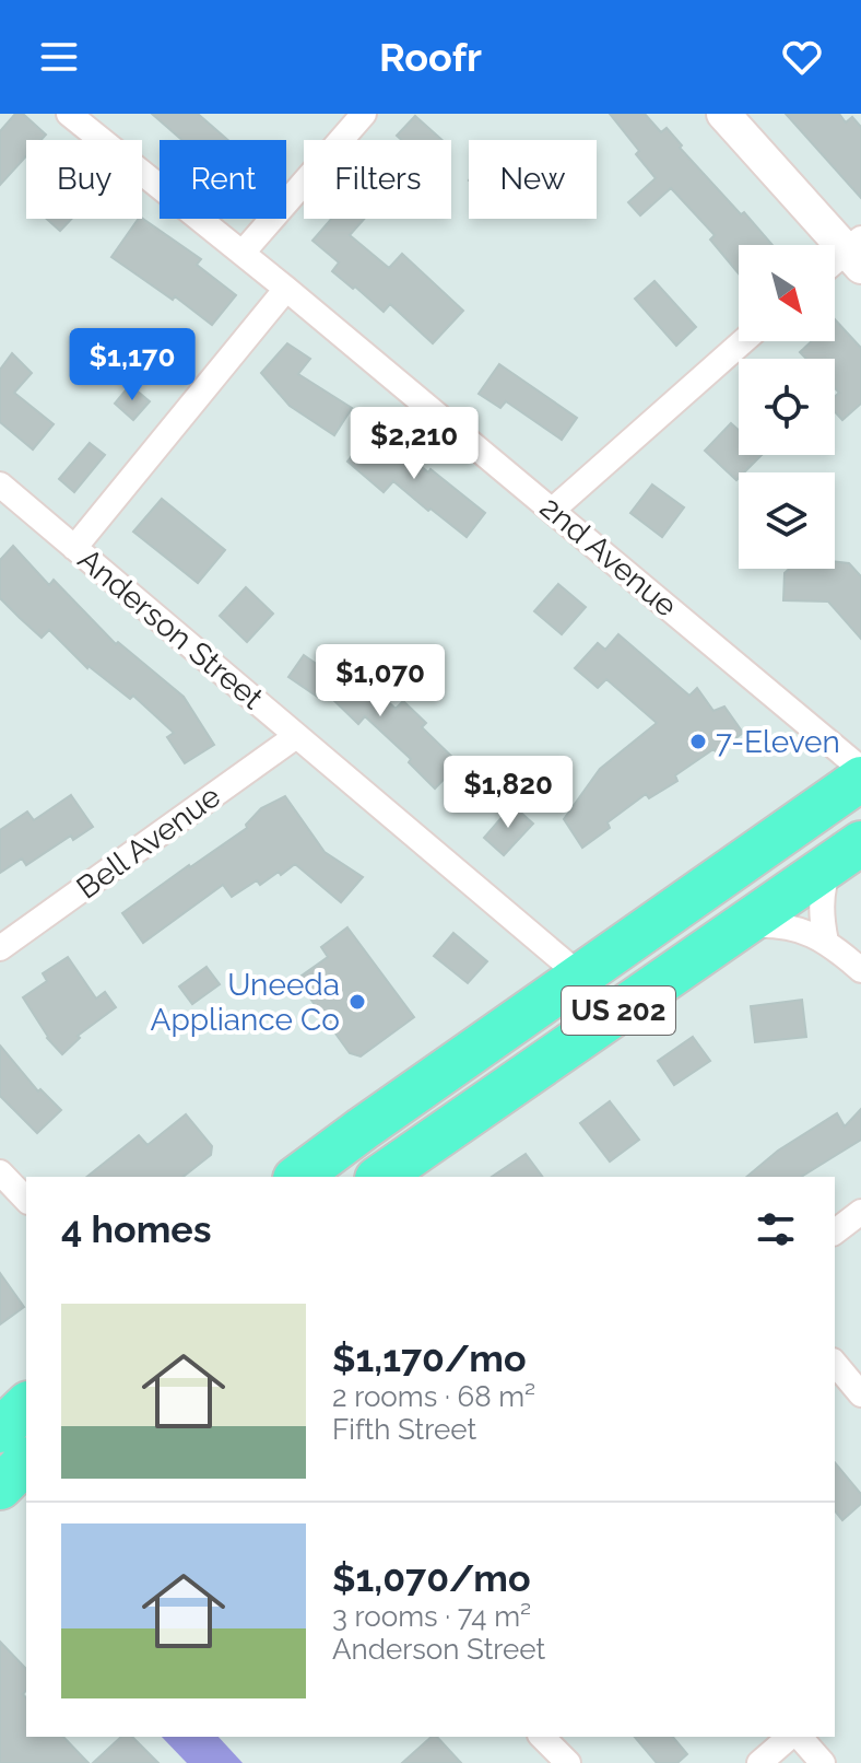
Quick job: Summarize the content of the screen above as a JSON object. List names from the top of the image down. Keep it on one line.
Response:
{"streets":{"highway":["US 202"],"street":["2nd Avenue","Anderson Street","Bell Avenue"]},"crossings":[["Anderson Street","Bell Avenue"],["Anderson Street","US 202"]],"places":["7-Eleven","Uneeda Appliance Co"],"north":"bottom right","page":{"header":"Roofr","chip":["Buy","Rent","Filters","New"],"price":["$1,170","$2,210","$1,070","$1,820"],"heading":"4 homes","list":[{"name":"$1,170/mo","note":"2 rooms · 68 m² · Fifth Street"},{"name":"$1,070/mo","note":"3 rooms · 74 m² · Anderson Street"}]}}
